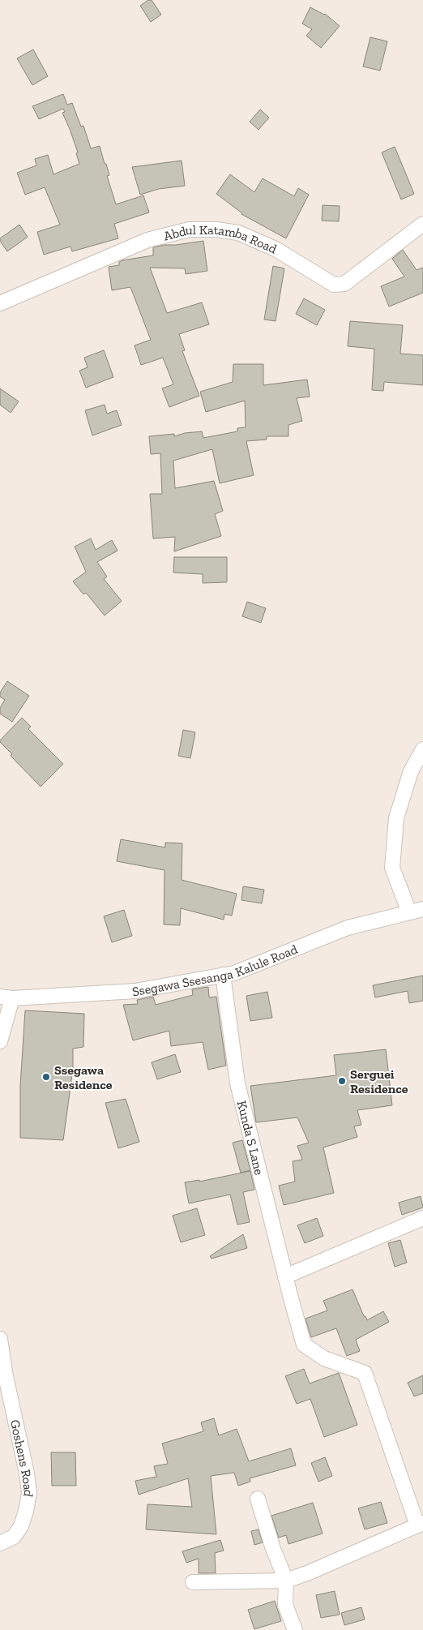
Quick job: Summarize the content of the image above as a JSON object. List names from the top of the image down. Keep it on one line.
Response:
{"streets":{"street":["Abdul Katamba Road","Ssegawa Ssesanga Kalule Road","Kunda S Lane","Goshens Road"]},"crossings":[["Ssegawa Ssesanga Kalule Road","Kunda S Lane"]],"places":["Ssegawa Residence","Serguei Residence"]}
